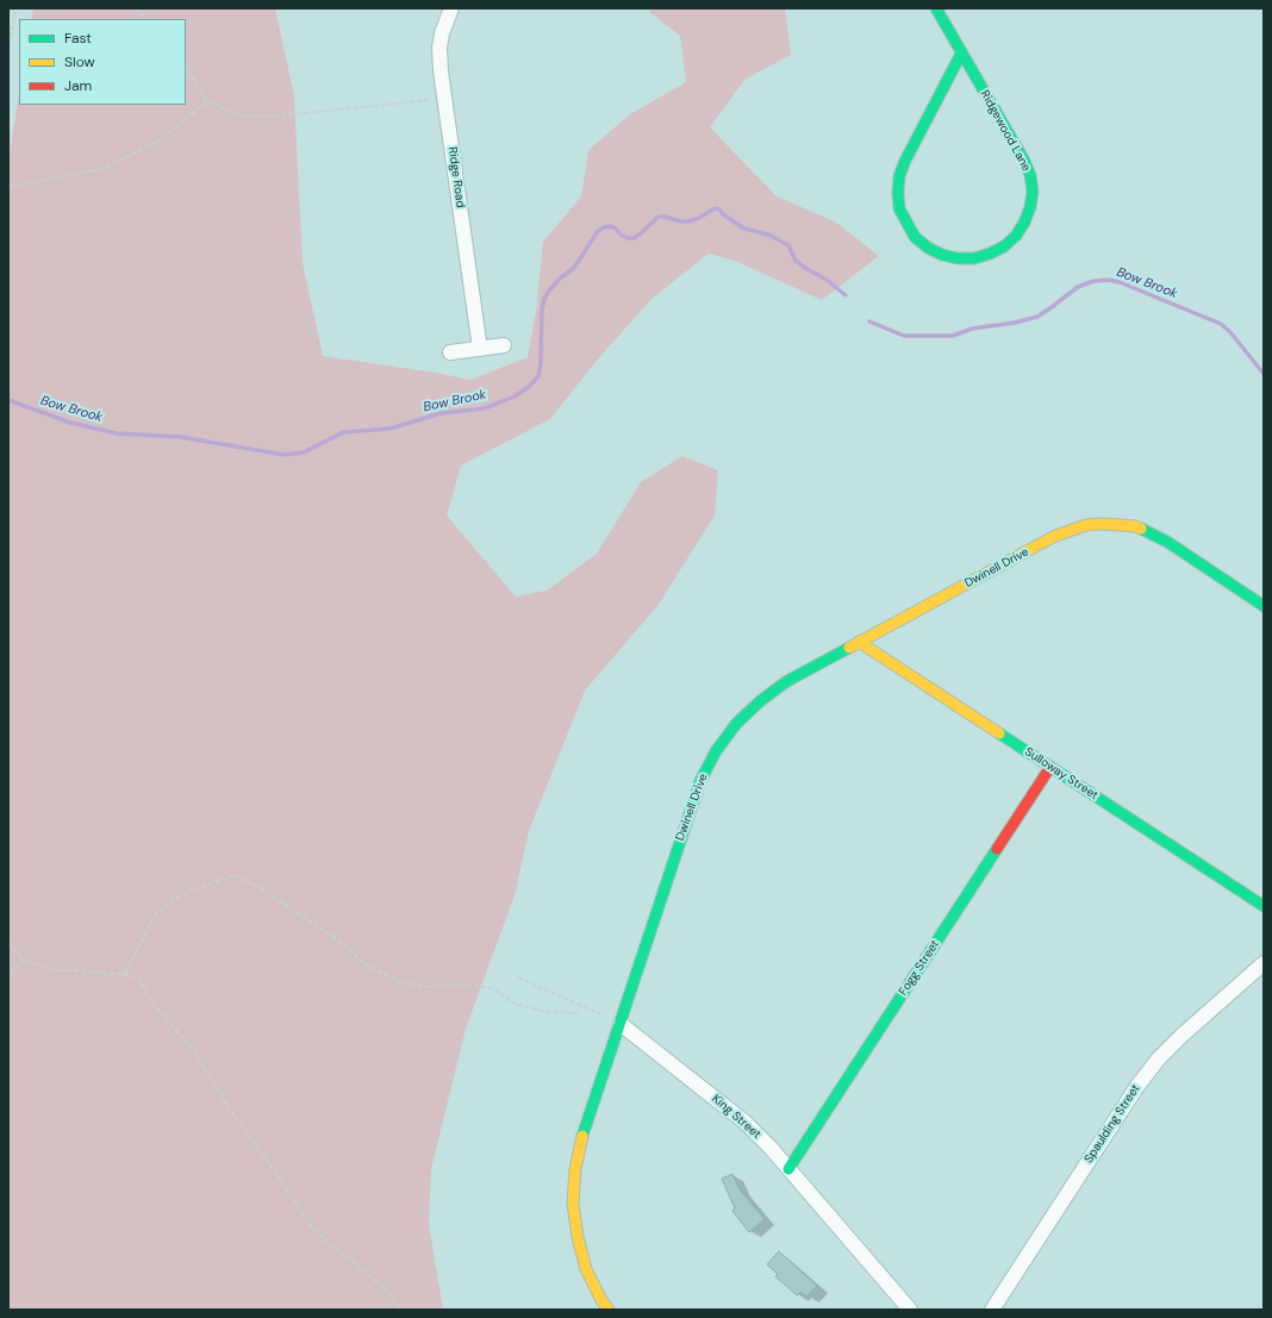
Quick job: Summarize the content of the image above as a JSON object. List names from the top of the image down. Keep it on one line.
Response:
{"streets":{"street":["Ridgewood Lane","Ridge Road","Dwinell Drive","Sulloway Street","Fogg Street","King Street","Spaulding Street"]},"crossings":[["Dwinell Drive","Sulloway Street"],["Dwinell Drive","King Street"],["Sulloway Street","Fogg Street"],["Fogg Street","King Street"]],"water":["Bow Brook"],"legend":["Fast","Slow","Jam"]}
